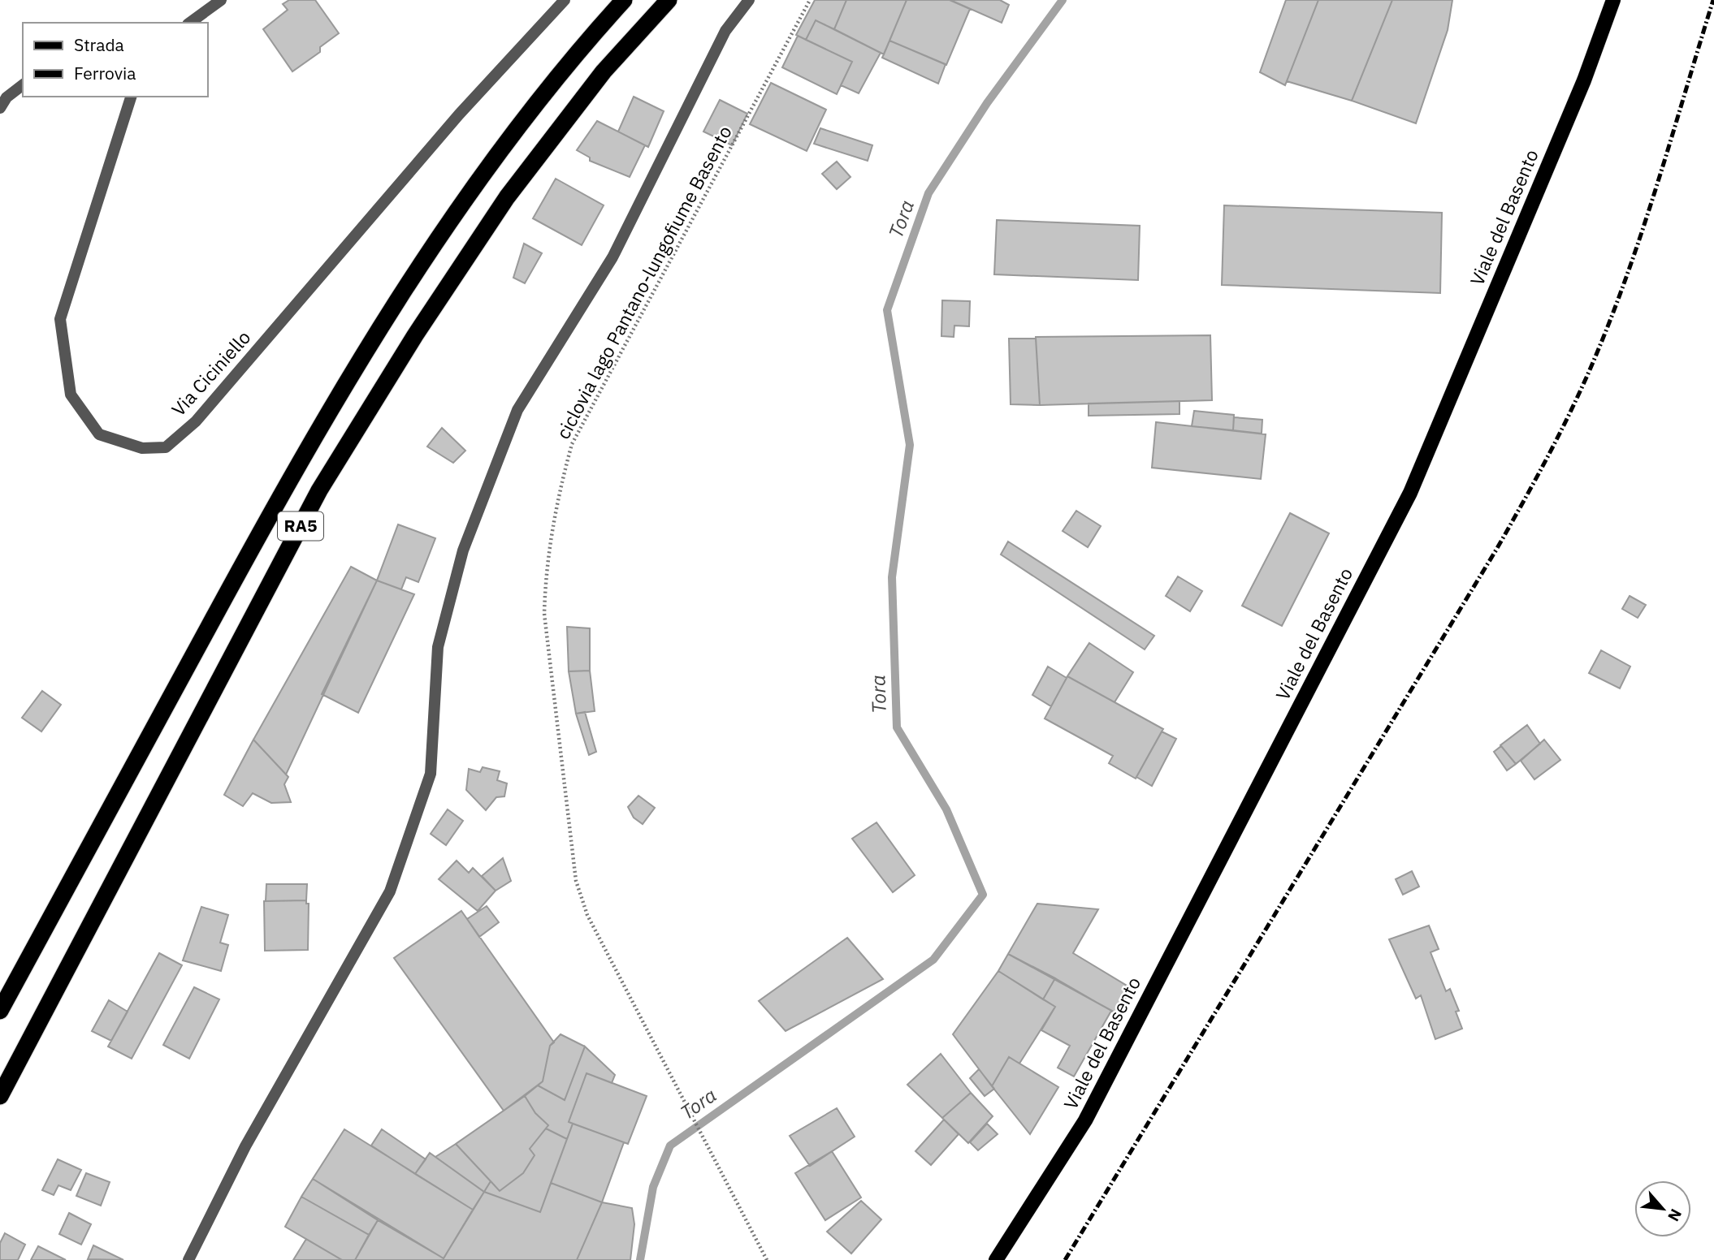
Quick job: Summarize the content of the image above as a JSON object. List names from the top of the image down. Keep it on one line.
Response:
{"streets":{"highway":["RA5"],"main road":["Viale del Basento"],"street":["Via Ciciniello"],"path":["ciclovia lago Pantano-lungofiume Basento"]},"water":["Tora"],"legend":["Strada","Ferrovia"],"north":"bottom right"}
